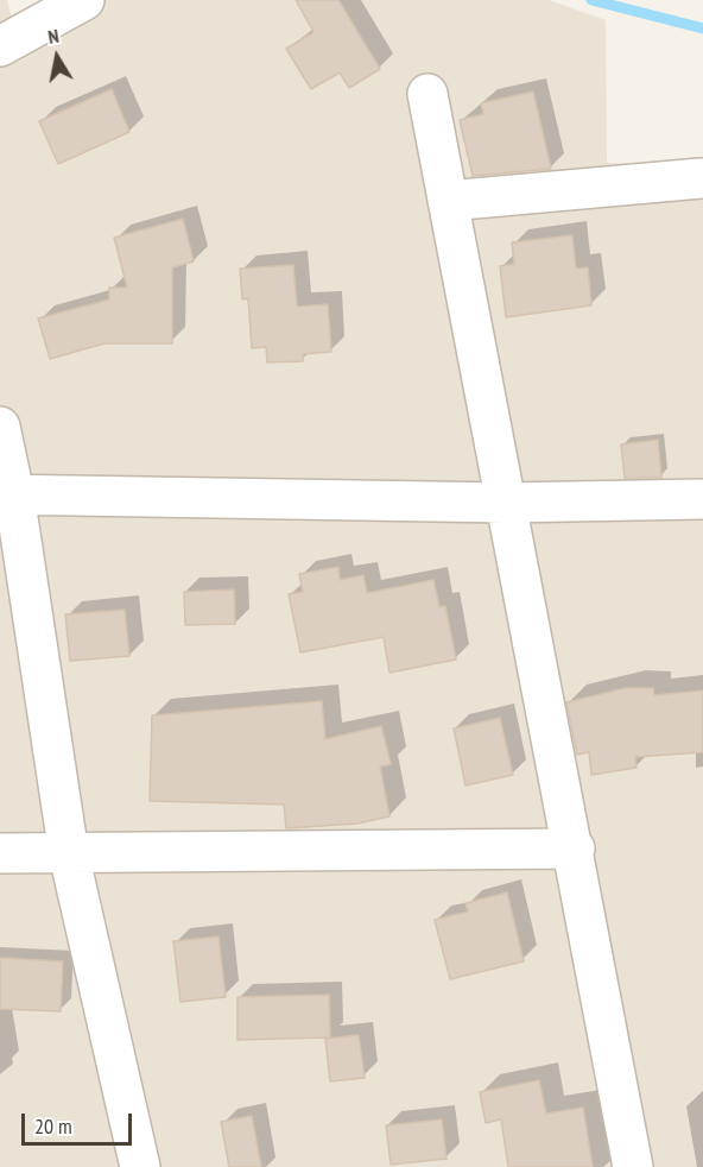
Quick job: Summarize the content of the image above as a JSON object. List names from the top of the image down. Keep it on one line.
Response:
{"scale_bar":"20 m","north":"top"}
